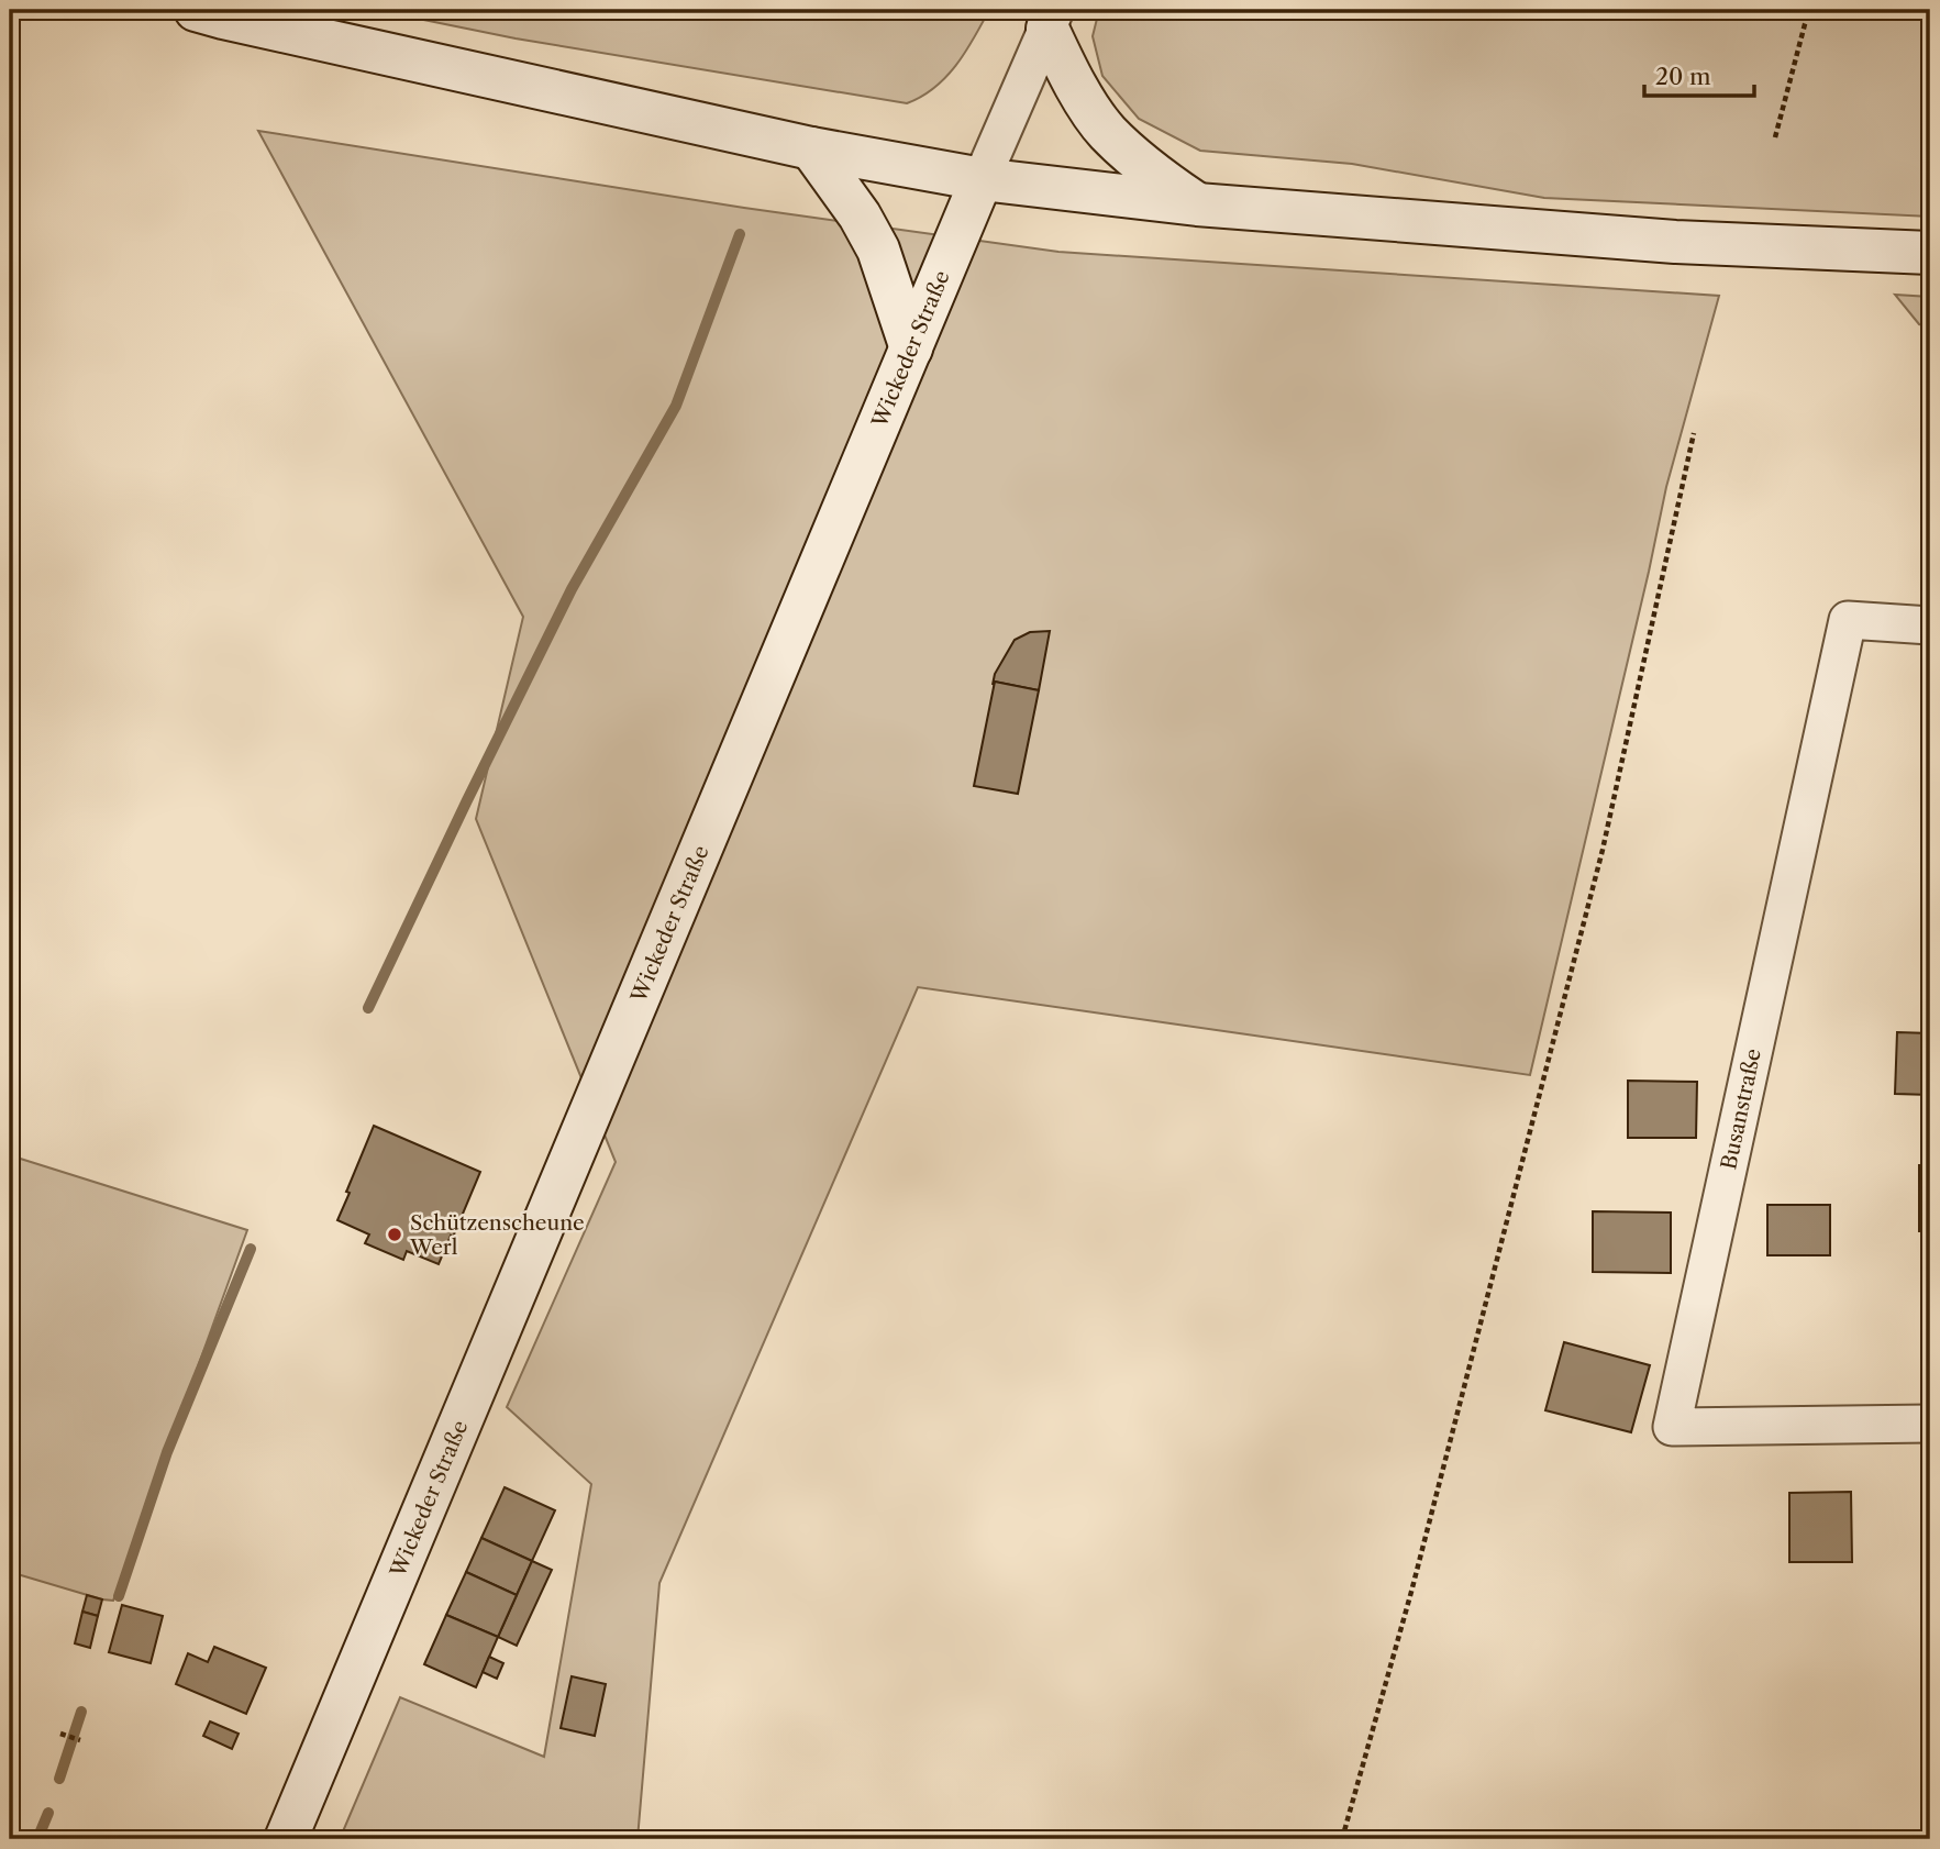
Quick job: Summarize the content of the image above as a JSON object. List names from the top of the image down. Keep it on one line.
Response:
{"streets":{"main road":["Wickeder Straße"],"street":["Busanstraße"]},"places":["Schützenscheune Werl"],"scale_bar":"20 m"}
